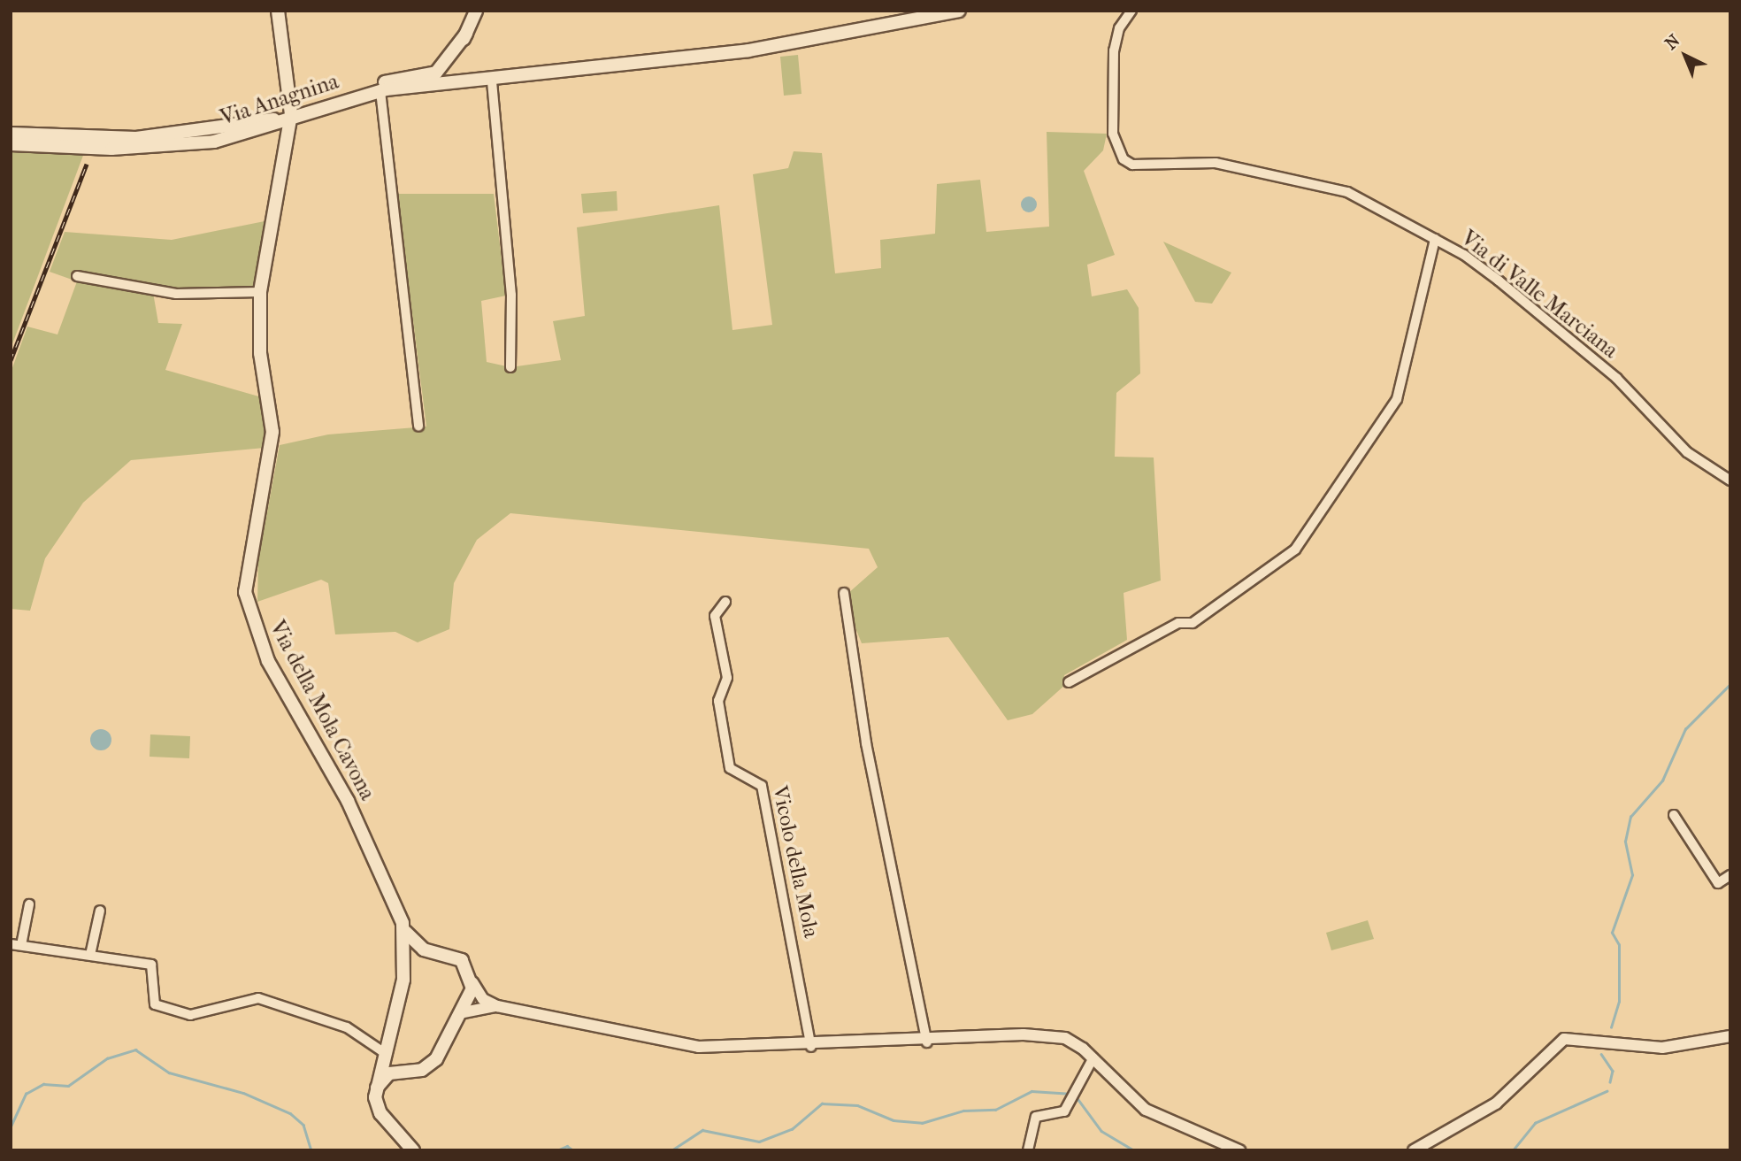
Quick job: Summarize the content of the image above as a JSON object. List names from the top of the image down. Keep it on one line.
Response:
{"streets":{"main road":["Via Anagnina","Via della Mola Cavona"],"street":["Via di Valle Marciana","Vicolo della Mola"]},"crossings":[["Via Anagnina","Via della Mola Cavona"]],"north":"top left"}
